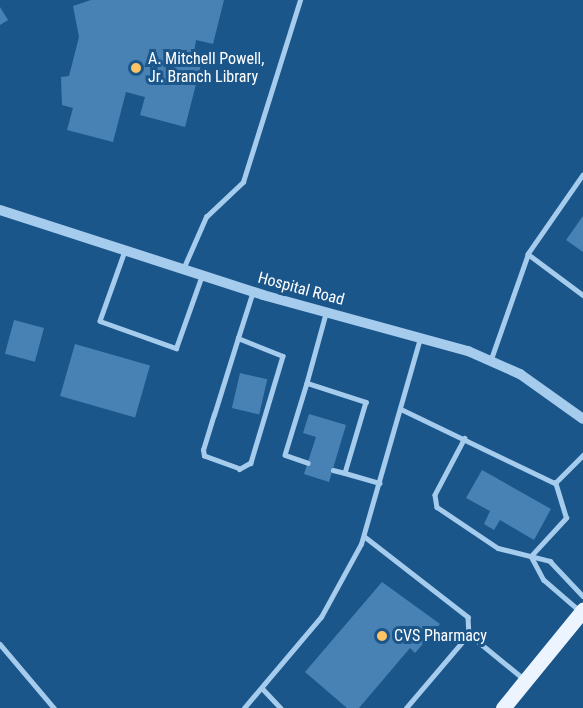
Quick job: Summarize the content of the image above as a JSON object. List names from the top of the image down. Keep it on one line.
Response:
{"streets":{"street":["Hospital Road"]},"places":["A. Mitchell Powell, Jr. Branch Library","CVS Pharmacy"]}
